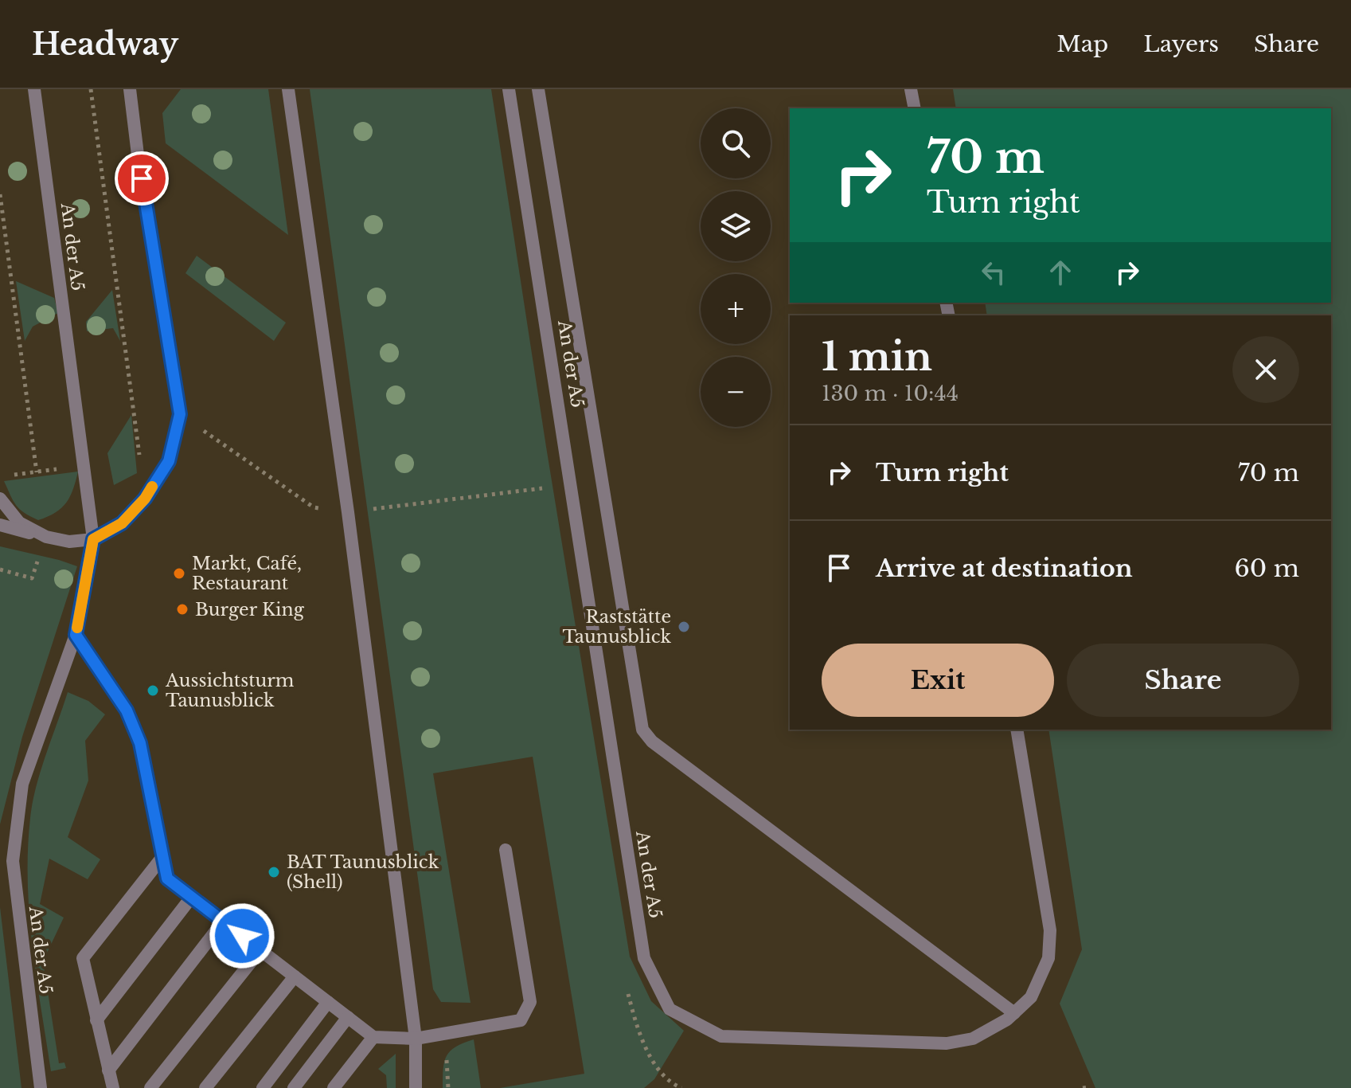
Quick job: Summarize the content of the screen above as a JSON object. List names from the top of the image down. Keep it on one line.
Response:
{"streets":{"lane":["An der A5"]},"places":["Markt, Café, Restaurant","Burger King","Raststätte Taunusblick","Aussichtsturm Taunusblick","BAT Taunusblick (Shell)"],"page":{"header":"Headway","nav":["Map","Layers","Share"],"map_buttons":["+","−"],"turn":["70 m","Turn right"],"heading":["1 min","130 m · 10:44"],"list":[{"name":"Turn right","value":"70 m"},{"name":"Arrive at destination","value":"60 m"}],"buttons":["Exit","Share"]}}
